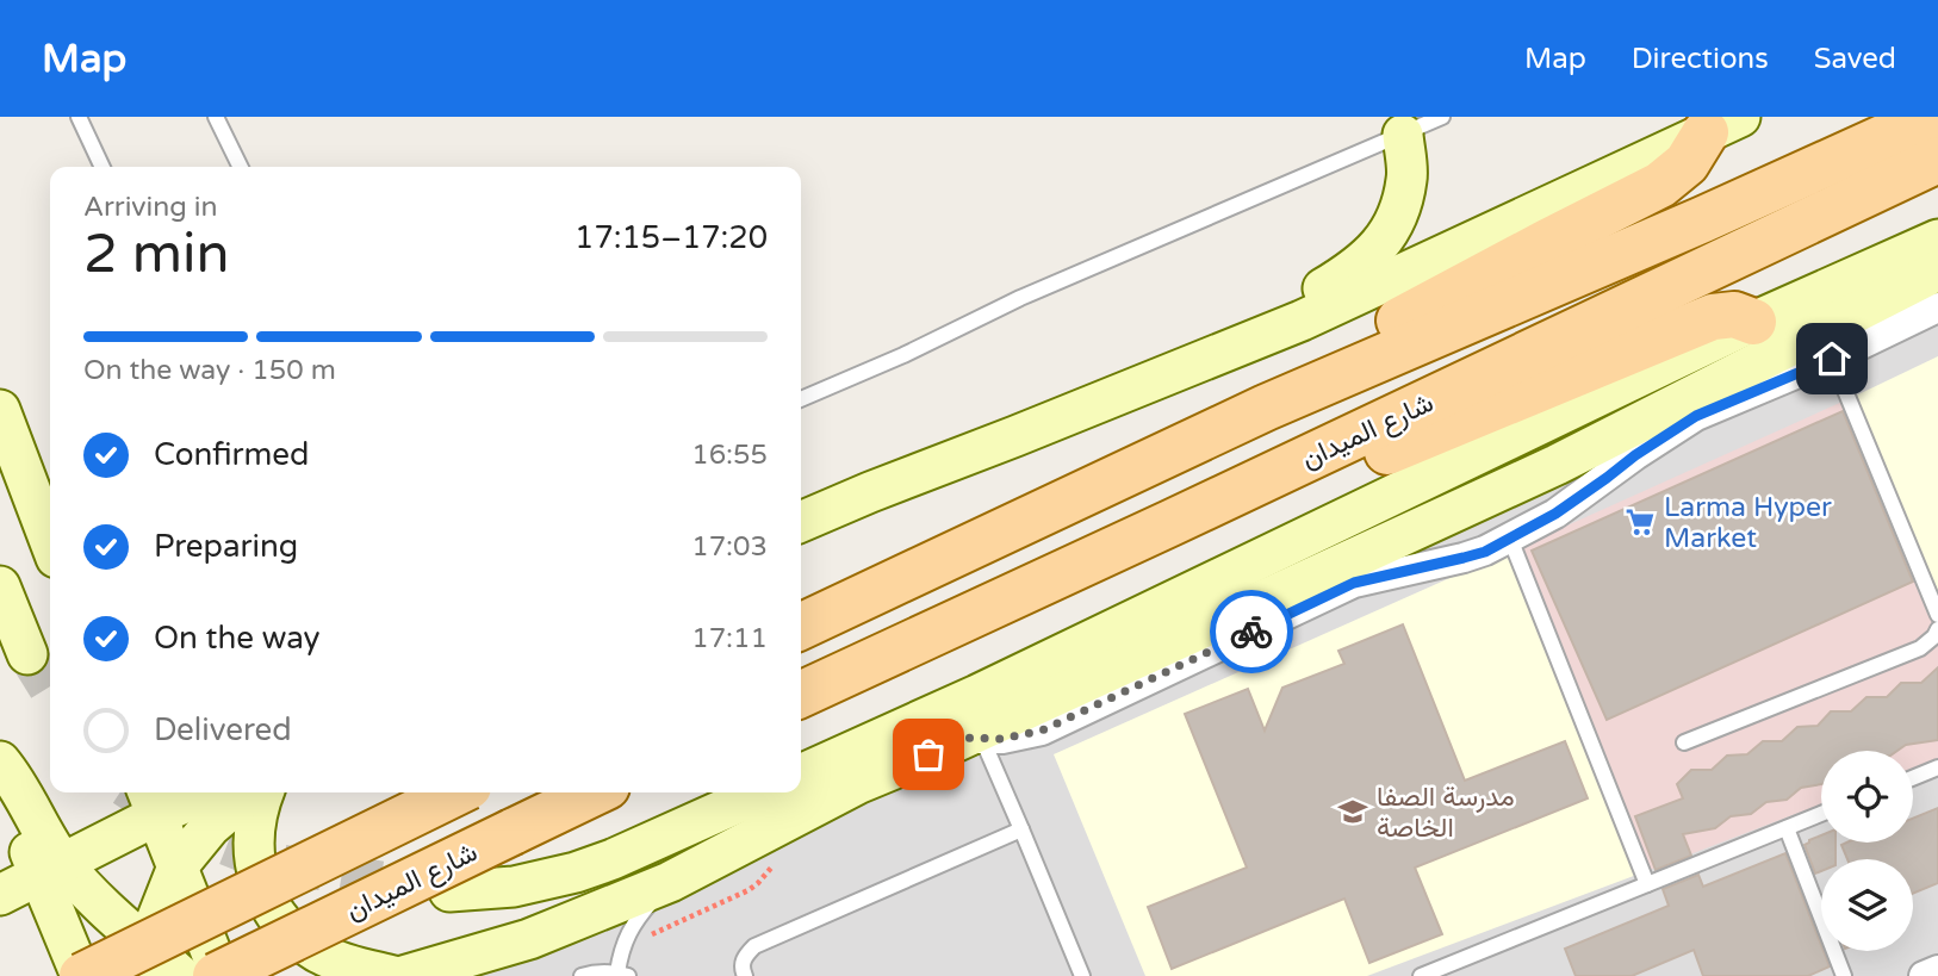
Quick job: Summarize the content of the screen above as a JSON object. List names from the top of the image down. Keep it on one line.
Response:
{"streets":{"main road":["شارع الميدان"]},"places":{"supermarket":["Larma Hyper Market"],"school or university":["مدرسة الصفا الخاصة"]},"page":{"header":"Map","nav":["Map","Directions","Saved"],"heading":["2 min","Arriving in","17:15–17:20"],"bar":"On the way · 150 m","list":[["Confirmed","16:55"],["Preparing","17:03"],["On the way","17:11"],"Delivered"]}}
